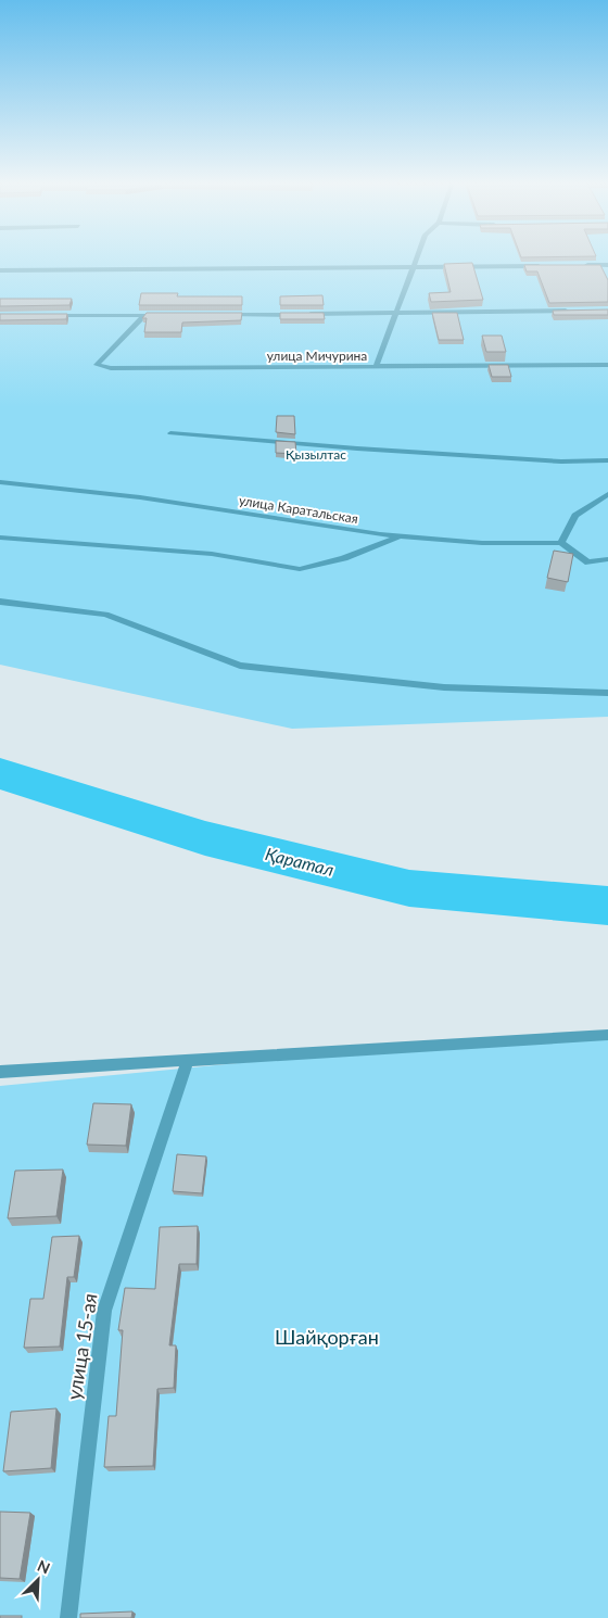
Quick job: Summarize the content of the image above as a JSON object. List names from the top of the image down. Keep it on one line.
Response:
{"streets":{"street":["улица Мичурина","улица Каратальская","улица 15-ая"]},"water":["Қаратал"],"parks":["Қызылтас","Шайқорған"],"north":"top right"}
